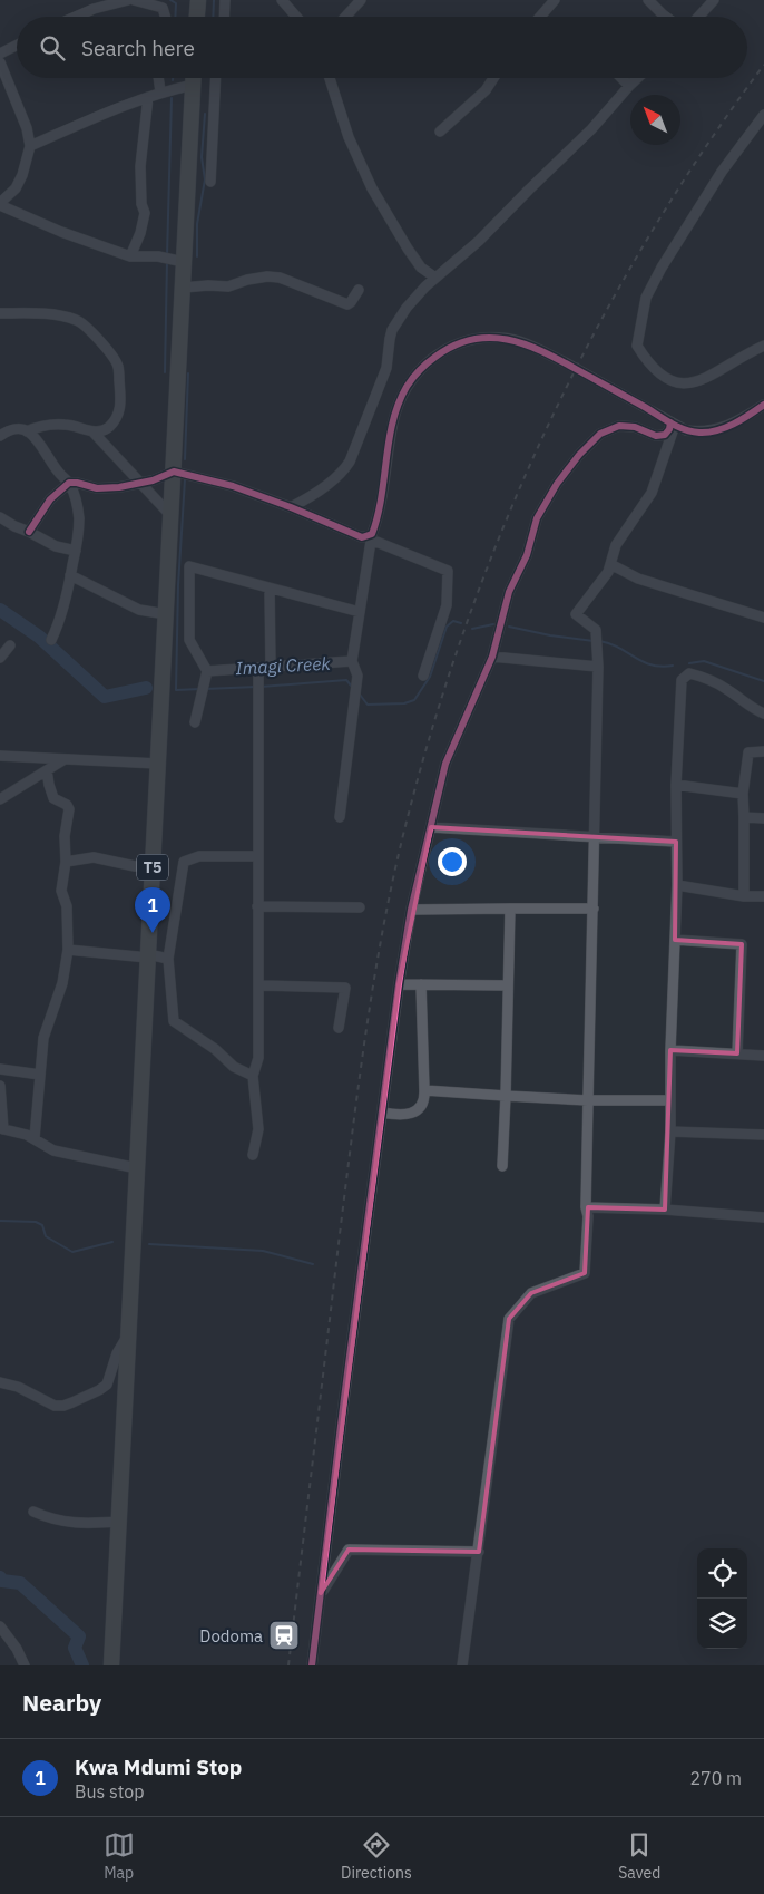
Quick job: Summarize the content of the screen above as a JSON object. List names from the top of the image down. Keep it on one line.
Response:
{"streets":{"highway":["T5"]},"water":["Imagi Creek"],"places":{"station":["Dodoma"]},"north":"top left","page":{"search":"Search here","pins":"1","heading":"Nearby","list":[{"mark":"1","name":"Kwa Mdumi Stop","note":"Bus stop","value":"270 m"}],"nav":["Map","Directions","Saved"]}}
